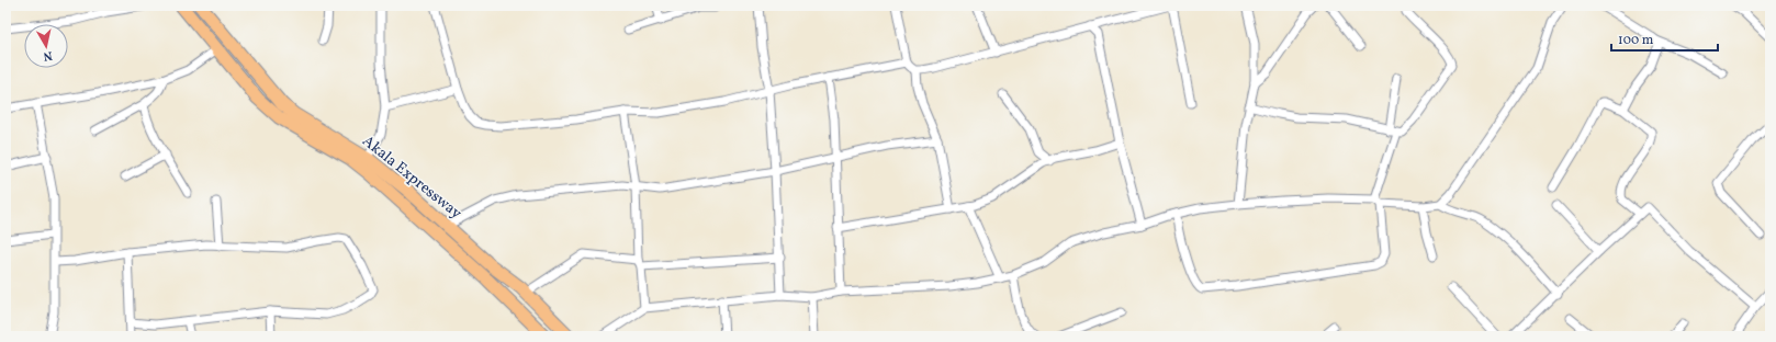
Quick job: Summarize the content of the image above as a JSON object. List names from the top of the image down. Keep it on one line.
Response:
{"streets":{"main road":["Akala Expressway"]},"scale_bar":"100 m","north":"bottom"}
